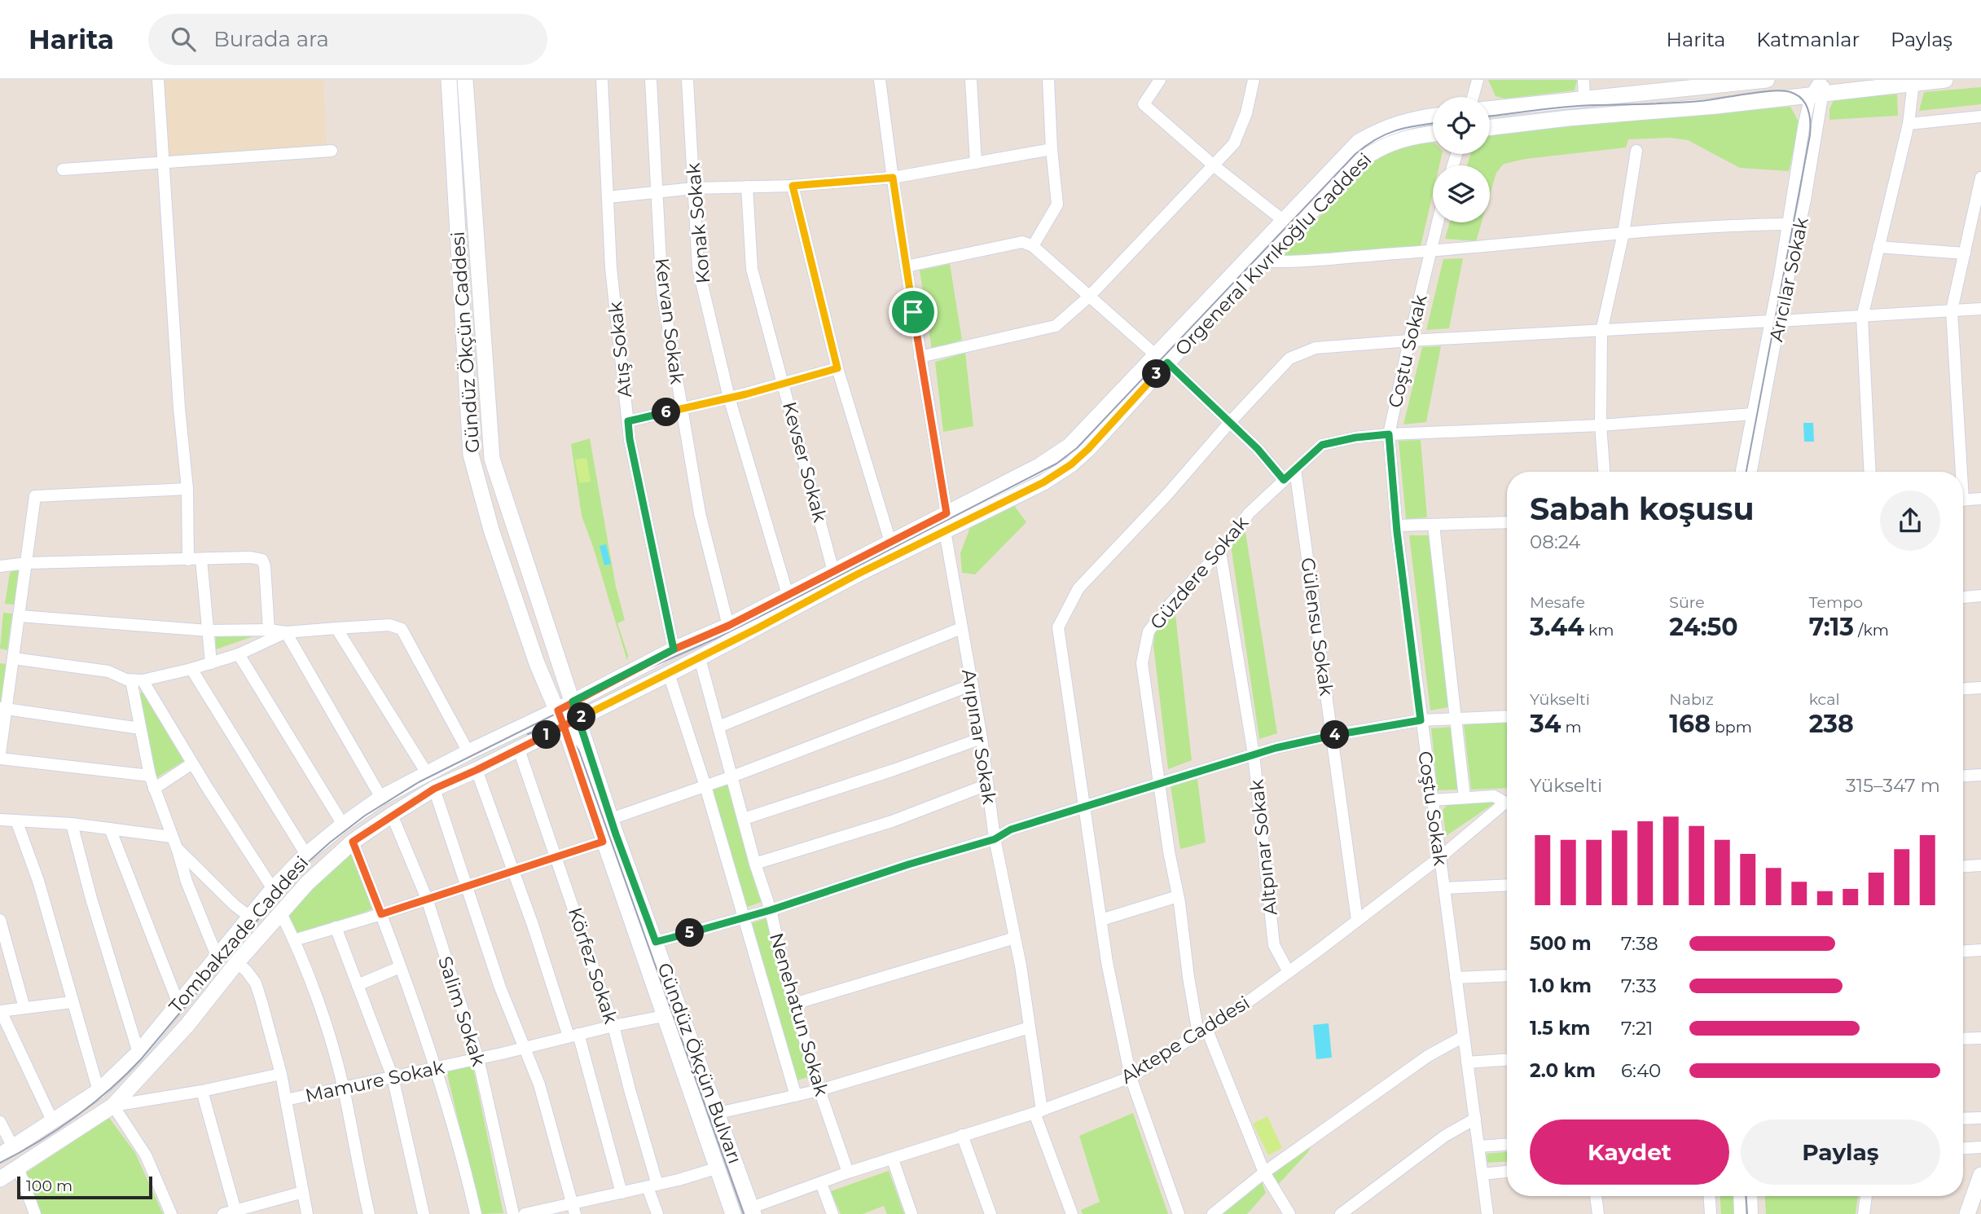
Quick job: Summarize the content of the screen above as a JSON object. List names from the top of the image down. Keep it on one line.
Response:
{"streets":{"main road":["Orgeneral Kıvrıkoğlu Caddesi","Gündüz Ökçün Caddesi","Tombakzade Caddesi","Gündüz Ökçün Bulvarı"],"street":["Konak Sokak","Arıcılar Sokak","Kervan Sokak","Atış Sokak","Coştu Sokak","Kevser Sokak","Güzdere Sokak","Gülensu Sokak","Arıpınar Sokak","Altpınar Sokak","Körfez Sokak","Salim Sokak","Nenehatun Sokak","Aktepe Caddesi","Mamure Sokak"]},"crossings":[["Konak Sokak","Tombakzade Caddesi"],["Orgeneral Kıvrıkoğlu Caddesi","Gündüz Ökçün Caddesi"],["Orgeneral Kıvrıkoğlu Caddesi","Arıpınar Sokak"],["Orgeneral Kıvrıkoğlu Caddesi","Tombakzade Caddesi"],["Orgeneral Kıvrıkoğlu Caddesi","Körfez Sokak"],["Orgeneral Kıvrıkoğlu Caddesi","Nenehatun Sokak"],["Orgeneral Kıvrıkoğlu Caddesi","Gündüz Ökçün Bulvarı"],["Kervan Sokak","Tombakzade Caddesi"],["Gündüz Ökçün Caddesi","Tombakzade Caddesi"],["Gündüz Ökçün Caddesi","Gündüz Ökçün Bulvarı"],["Atış Sokak","Tombakzade Caddesi"],["Coştu Sokak","Güzdere Sokak"],["Coştu Sokak","Aktepe Caddesi"],["Kevser Sokak","Tombakzade Caddesi"],["Güzdere Sokak","Gülensu Sokak"],["Güzdere Sokak","Altpınar Sokak"],["Güzdere Sokak","Aktepe Caddesi"],["Gülensu Sokak","Aktepe Caddesi"],["Arıpınar Sokak","Aktepe Caddesi"],["Altpınar Sokak","Aktepe Caddesi"],["Tombakzade Caddesi","Körfez Sokak"],["Tombakzade Caddesi","Salim Sokak"],["Körfez Sokak","Mamure Sokak"],["Salim Sokak","Mamure Sokak"],["Nenehatun Sokak","Aktepe Caddesi"],["Aktepe Caddesi","Gündüz Ökçün Bulvarı"],["Gündüz Ökçün Bulvarı","Mamure Sokak"]],"scale_bar":"100 m","page":{"header":"Harita","search":"Burada ara","nav":["Harita","Katmanlar","Paylaş"],"pins":["3","6","2","1","4","5"],"heading":["Sabah koşusu","08:24"],"stats":[["Mesafe","3.44 km"],["Süre","24:50"],["Tempo","7:13 /km"],["Yükselti","34 m"],["Nabız","168 bpm"],["kcal","238"]],"chart":["Yükselti","315–347 m"],"list":[{"name":"500 m","note":"7:38"},{"name":"1.0 km","note":"7:33"},{"name":"1.5 km","note":"7:21"},{"name":"2.0 km","note":"6:40"}],"buttons":["Kaydet","Paylaş"],"scale":"100 m"}}
